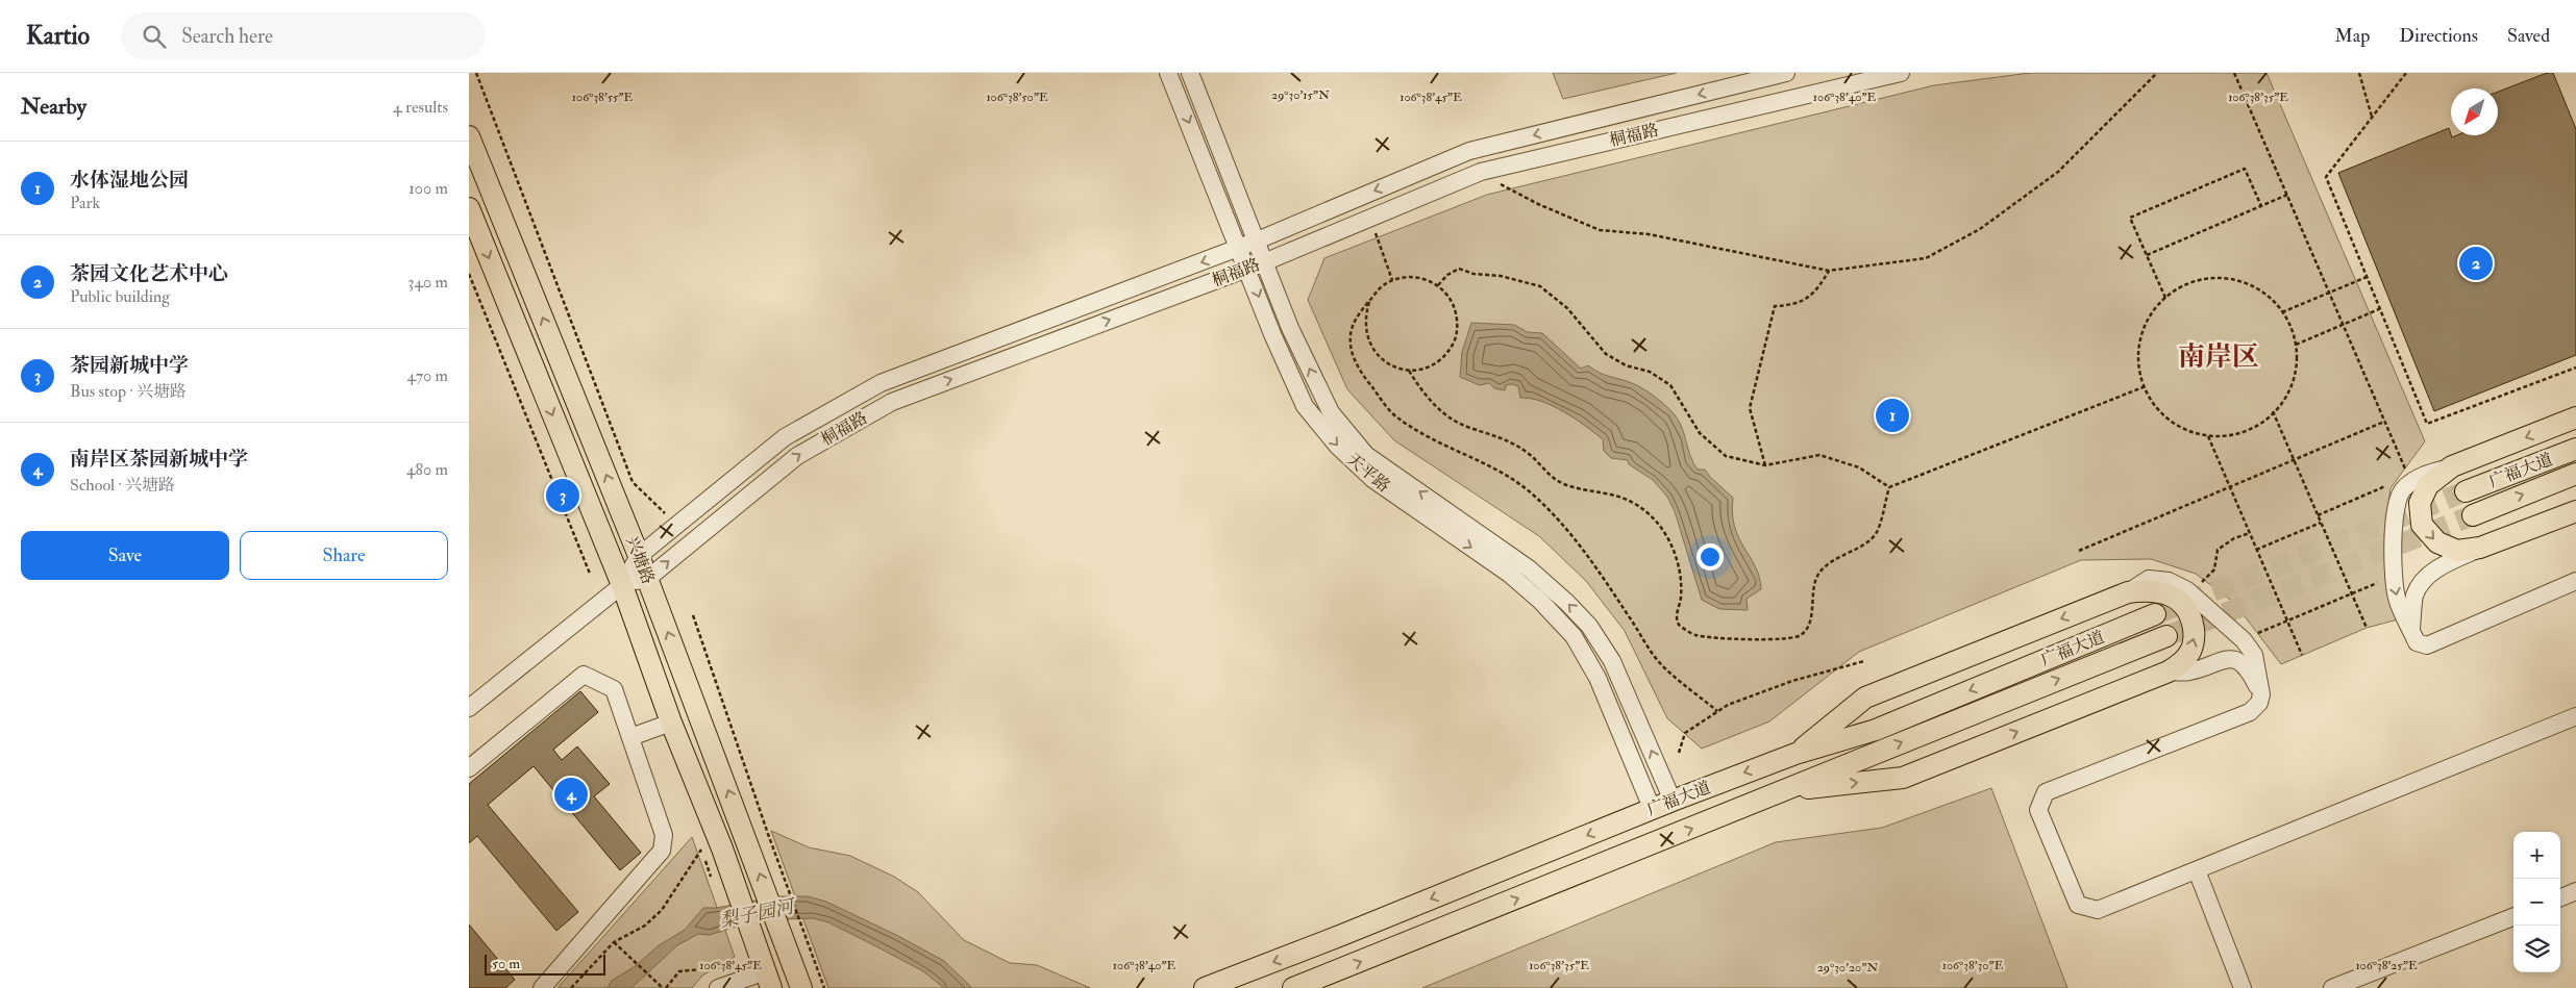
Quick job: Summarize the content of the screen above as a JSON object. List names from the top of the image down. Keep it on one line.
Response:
{"streets":{"main road":["广福大道","兴塘路"],"street":["桐福路","天平路"]},"crossings":[["桐福路","天平路"],["桐福路","兴塘路"],["广福大道","天平路"]],"districts":["南岸区"],"water":["梨子园河"],"scale_bar":"50 m","north":"bottom left","page":{"header":"Kartio","search":"Search here","nav":["Map","Directions","Saved"],"heading":["Nearby","4 results"],"list":[{"mark":"1","name":"水体湿地公园","note":"Park","value":"100 m"},{"mark":"2","name":"茶园文化艺术中心","note":"Public building","value":"340 m"},{"mark":"3","name":"茶园新城中学","note":"Bus stop · 兴塘路","value":"470 m"},{"mark":"4","name":"南岸区茶园新城中学","note":"School · 兴塘路","value":"480 m"}],"pins":["2","1","3","4"],"buttons":["Save","Share"],"map_buttons":["+","−"],"scale":"50 m"},"coordinates":["29°30'15\"N","106°38'35\"E","106°38'55\"E","106°38'50\"E","106°38'45\"E","106°38'40\"E","106°38'30\"E","106°38'25\"E","29°30'20\"N"]}
